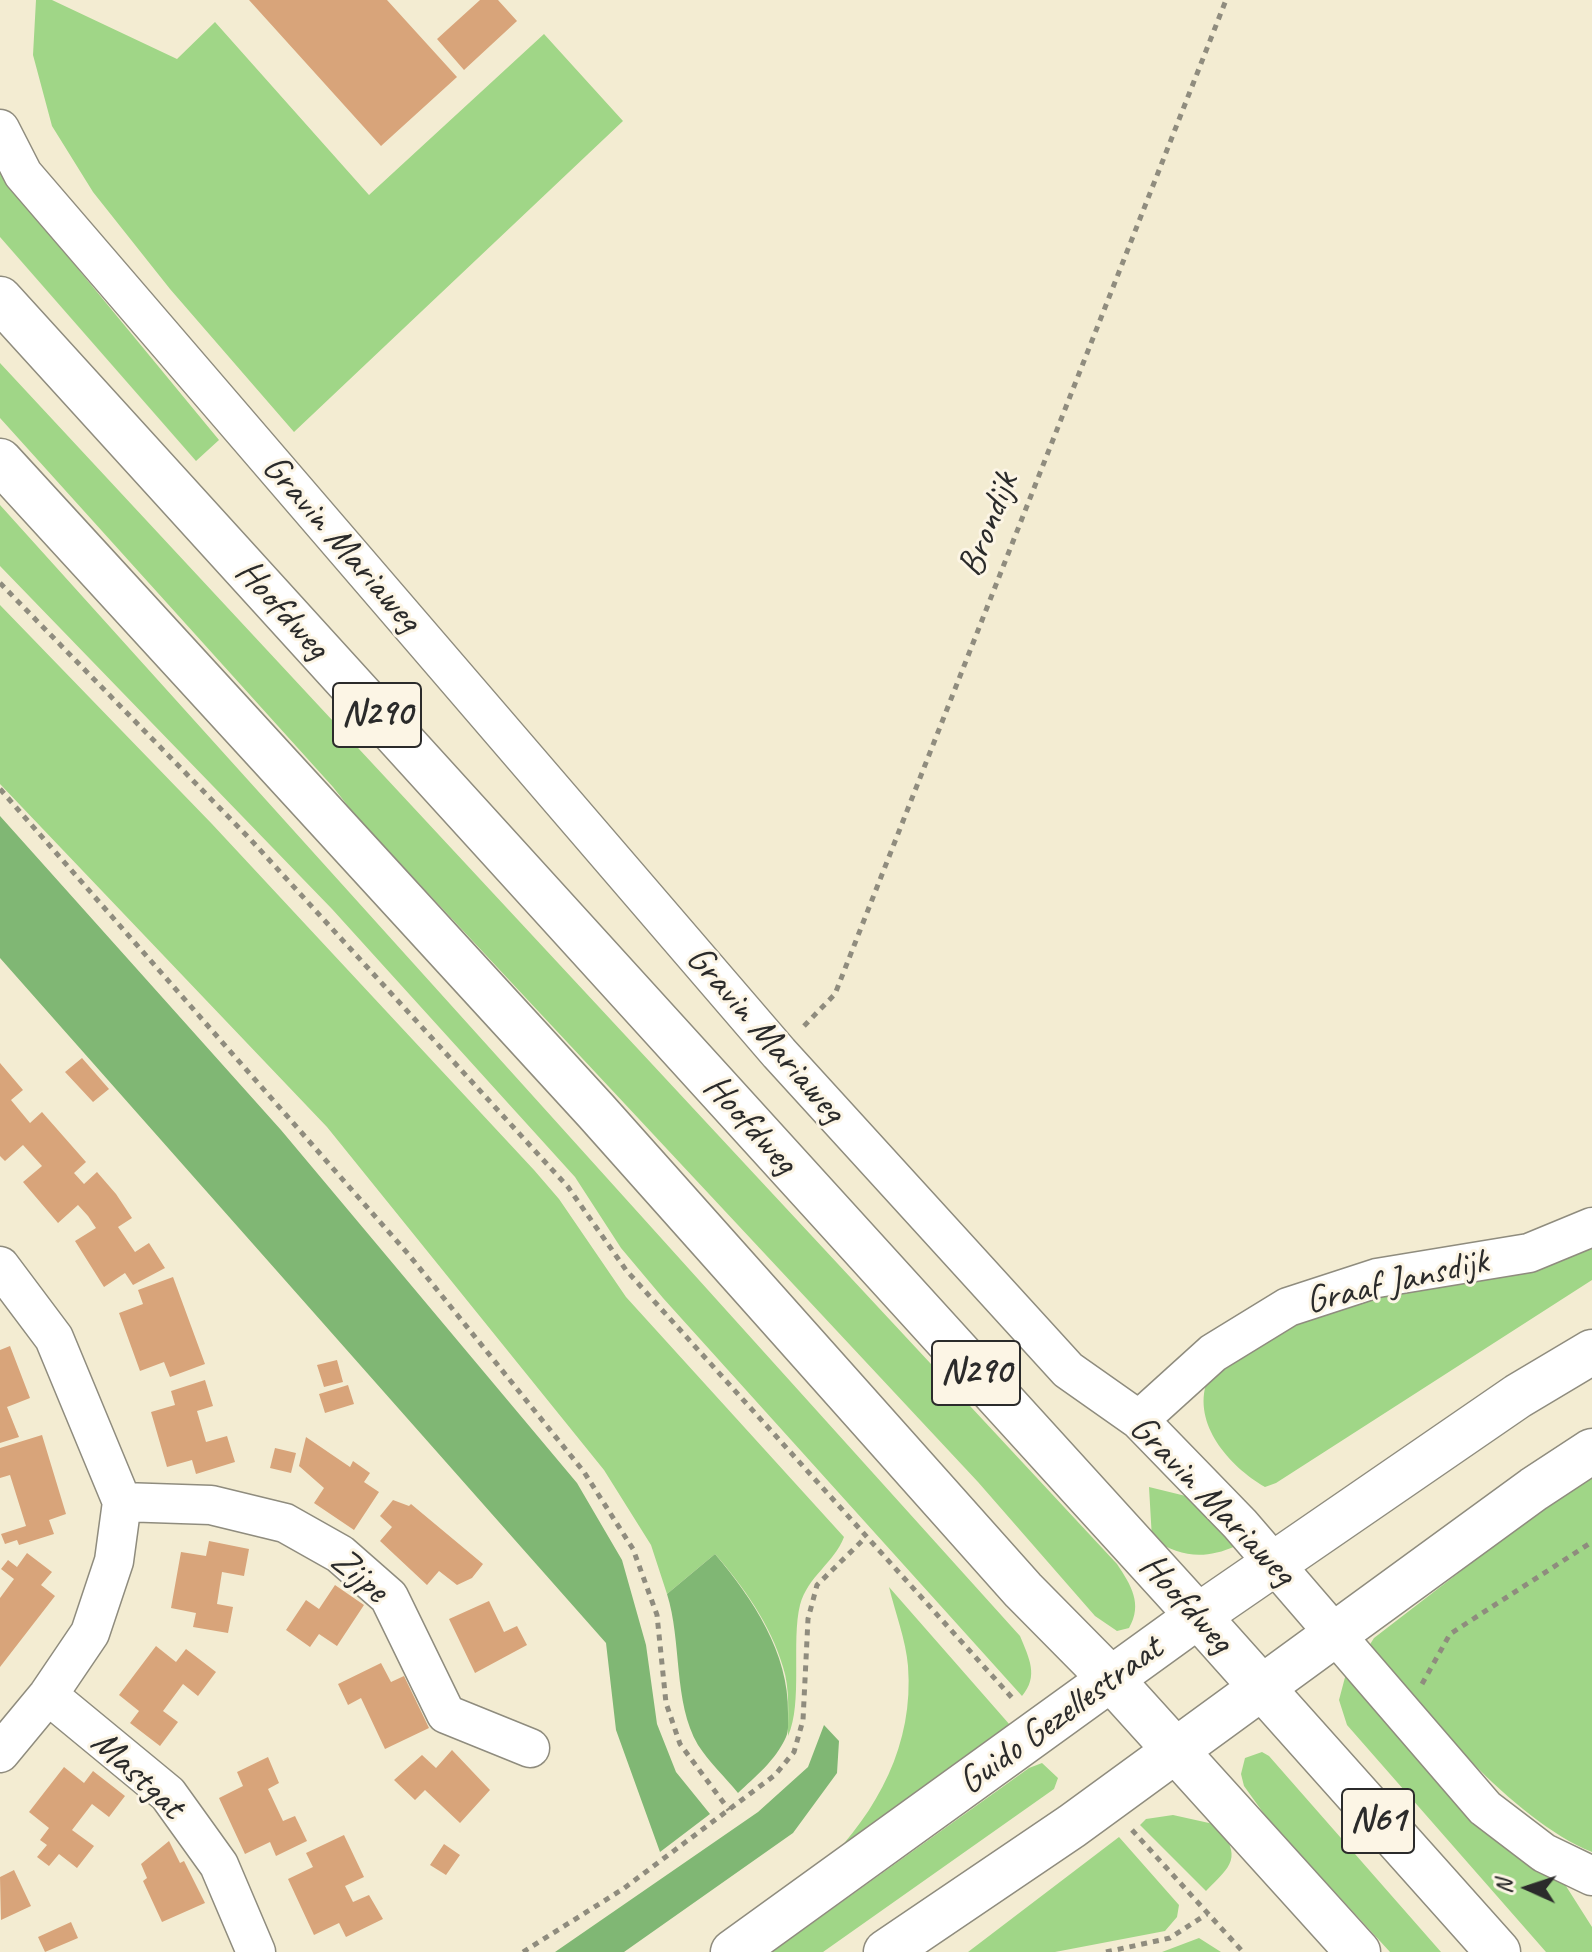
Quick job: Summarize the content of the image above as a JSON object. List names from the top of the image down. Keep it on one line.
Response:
{"streets":{"main road":["Hoofdweg","N290","Guido Gezellestraat","N61"],"street":["Gravin Mariaweg","Graaf Jansdijk","Zijpe","Mastgat"],"path":["Brondijk"]},"crossings":[["Brondijk","Gravin Mariaweg"],["Gravin Mariaweg","Graaf Jansdijk"],["Gravin Mariaweg","Guido Gezellestraat"],["Hoofdweg","Guido Gezellestraat"],["N290","Guido Gezellestraat"],["N290","N61"]],"north":"left"}
